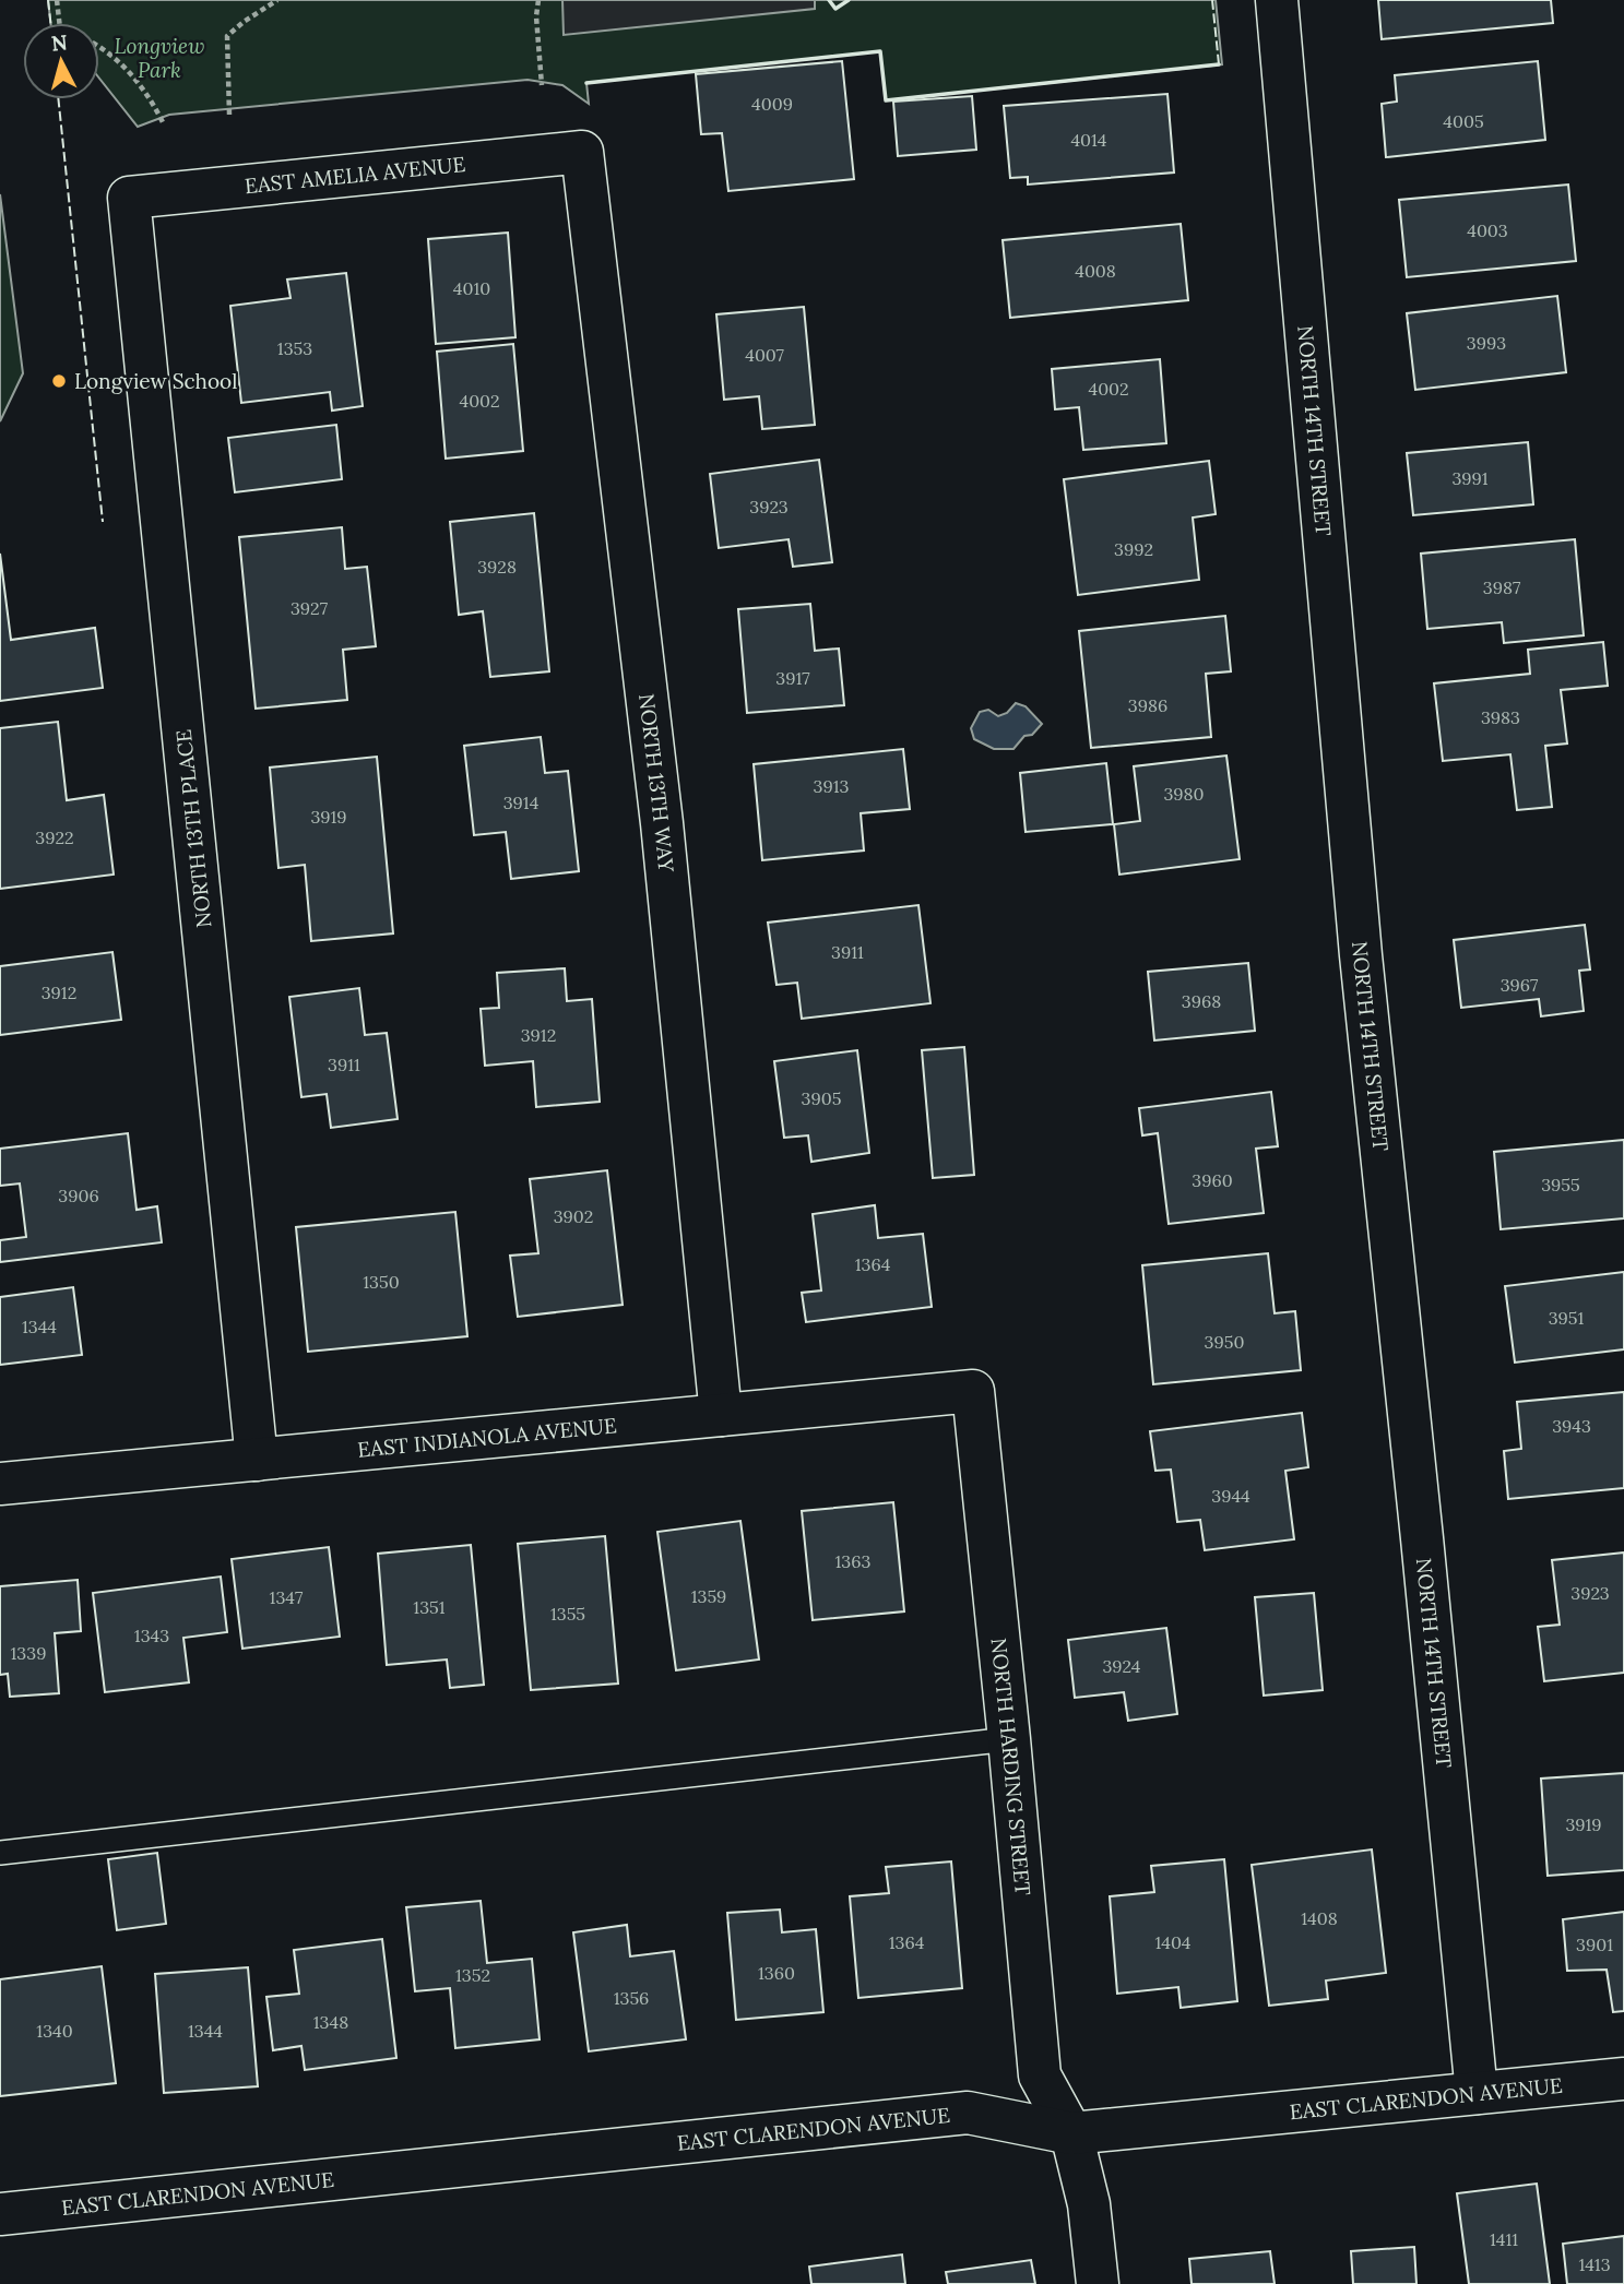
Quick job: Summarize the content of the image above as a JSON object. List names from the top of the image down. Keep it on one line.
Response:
{"streets":{"street":["EAST AMELIA AVENUE","NORTH 14TH STREET","NORTH 13TH WAY","NORTH 13TH PLACE","EAST INDIANOLA AVENUE","NORTH HARDING STREET","EAST CLARENDON AVENUE"]},"crossings":[["EAST AMELIA AVENUE","NORTH 13TH WAY"],["EAST AMELIA AVENUE","NORTH 13TH PLACE"],["NORTH 14TH STREET","EAST CLARENDON AVENUE"],["NORTH 13TH WAY","EAST INDIANOLA AVENUE"],["NORTH 13TH PLACE","EAST INDIANOLA AVENUE"],["EAST INDIANOLA AVENUE","NORTH HARDING STREET"],["NORTH HARDING STREET","EAST CLARENDON AVENUE"]],"parks":["Longview Park"],"places":["Longview School"],"house_numbers":["4009","4005","4014","4003","4008","4010","3993","1353","4007","4002","4002","3991","3923","3992","3928","3987","3927","3917","3986","3983","3913","3980","3914","3919","3922","3911","3967","3912","3968","3912","3911","3905","3960","3955","3906","3902","1364","1350","3951","1344","3950","3943","3944","1363","3923","1359","1347","1351","1355","1343","1339","3924","3919","1408","1364","1404","3901","1360","1352","1356","1348","1340","1344","1411","1413"],"north":"top"}
